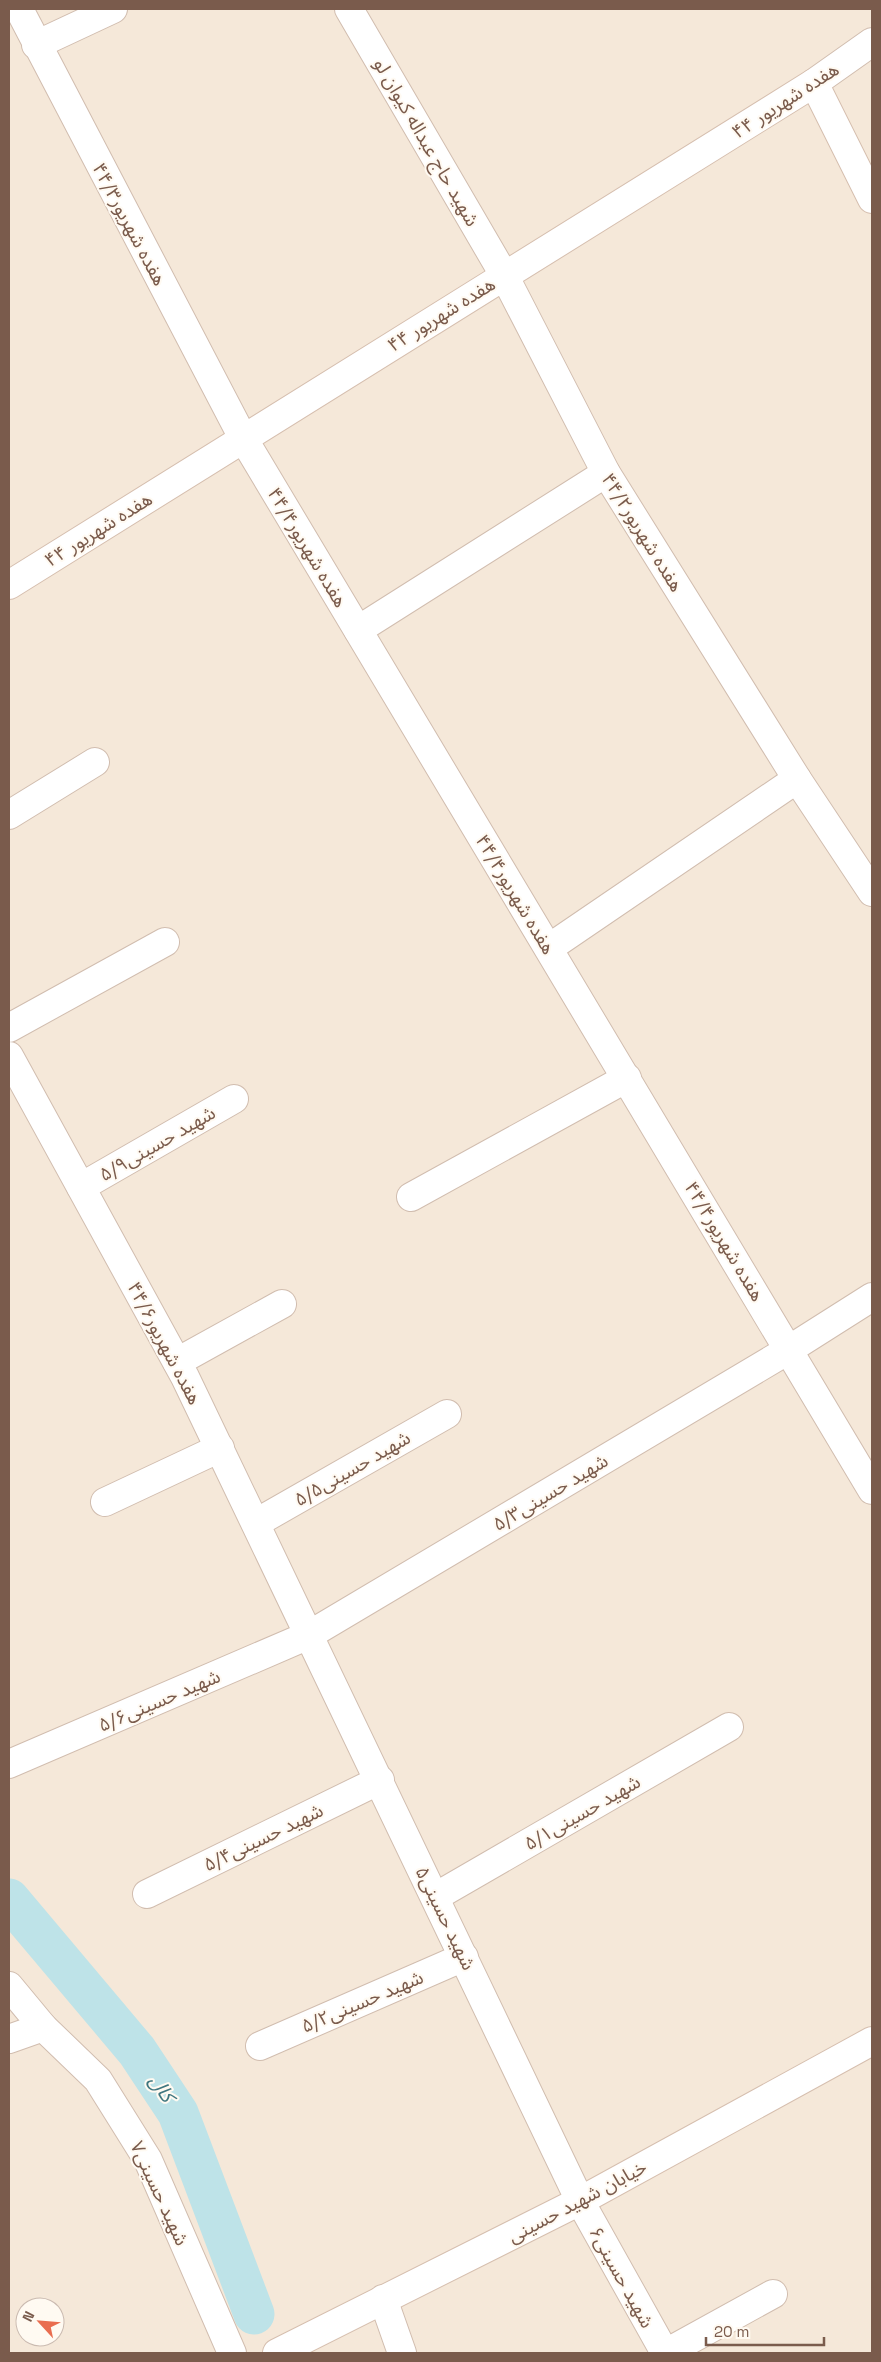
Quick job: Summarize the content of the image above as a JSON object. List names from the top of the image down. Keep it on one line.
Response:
{"streets":{"street":["هفده شهریور ۴۴","شهید حاج عبداله کیوان لو","هفده شهریور۴۴/۳","هفده شهریور۴۴/۲","هفده شهریور۴۴/۴","شهید حسینی۵/۹","هفده شهریور۴۴/۶","شهید حسینی۵/۵","شهید حسینی۵/۳","شهید حسینی۵/۶","شهید حسینی۵/۱","شهید حسینی۵/۴","شهید حسینی۵","شهید حسینی۵/۲","شهید حسینی۷","خیابان شهید حسینی","شهید حسینی۶"]},"crossings":[["هفده شهریور ۴۴","شهید حاج عبداله کیوان لو"],["هفده شهریور ۴۴","هفده شهریور۴۴/۳"],["هفده شهریور ۴۴","هفده شهریور۴۴/۲"],["هفده شهریور ۴۴","هفده شهریور۴۴/۴"],["شهید حاج عبداله کیوان لو","هفده شهریور۴۴/۲"],["هفده شهریور۴۴/۳","هفده شهریور۴۴/۴"],["هفده شهریور۴۴/۴","شهید حسینی۵/۳"],["شهید حسینی۵/۹","هفده شهریور۴۴/۶"],["هفده شهریور۴۴/۶","شهید حسینی۵/۵"],["هفده شهریور۴۴/۶","شهید حسینی۵/۳"],["هفده شهریور۴۴/۶","شهید حسینی۵/۶"],["هفده شهریور۴۴/۶","شهید حسینی۵"],["شهید حسینی۵/۳","شهید حسینی۵/۶"],["شهید حسینی۵/۳","شهید حسینی۵"],["شهید حسینی۵/۶","شهید حسینی۵"],["شهید حسینی۵/۱","شهید حسینی۵"],["شهید حسینی۵/۴","شهید حسینی۵"],["شهید حسینی۵","شهید حسینی۵/۲"],["شهید حسینی۵","خیابان شهید حسینی"],["شهید حسینی۵","شهید حسینی۶"],["خیابان شهید حسینی","شهید حسینی۶"]],"water":["کال"],"scale_bar":"20 m","north":"top left"}
